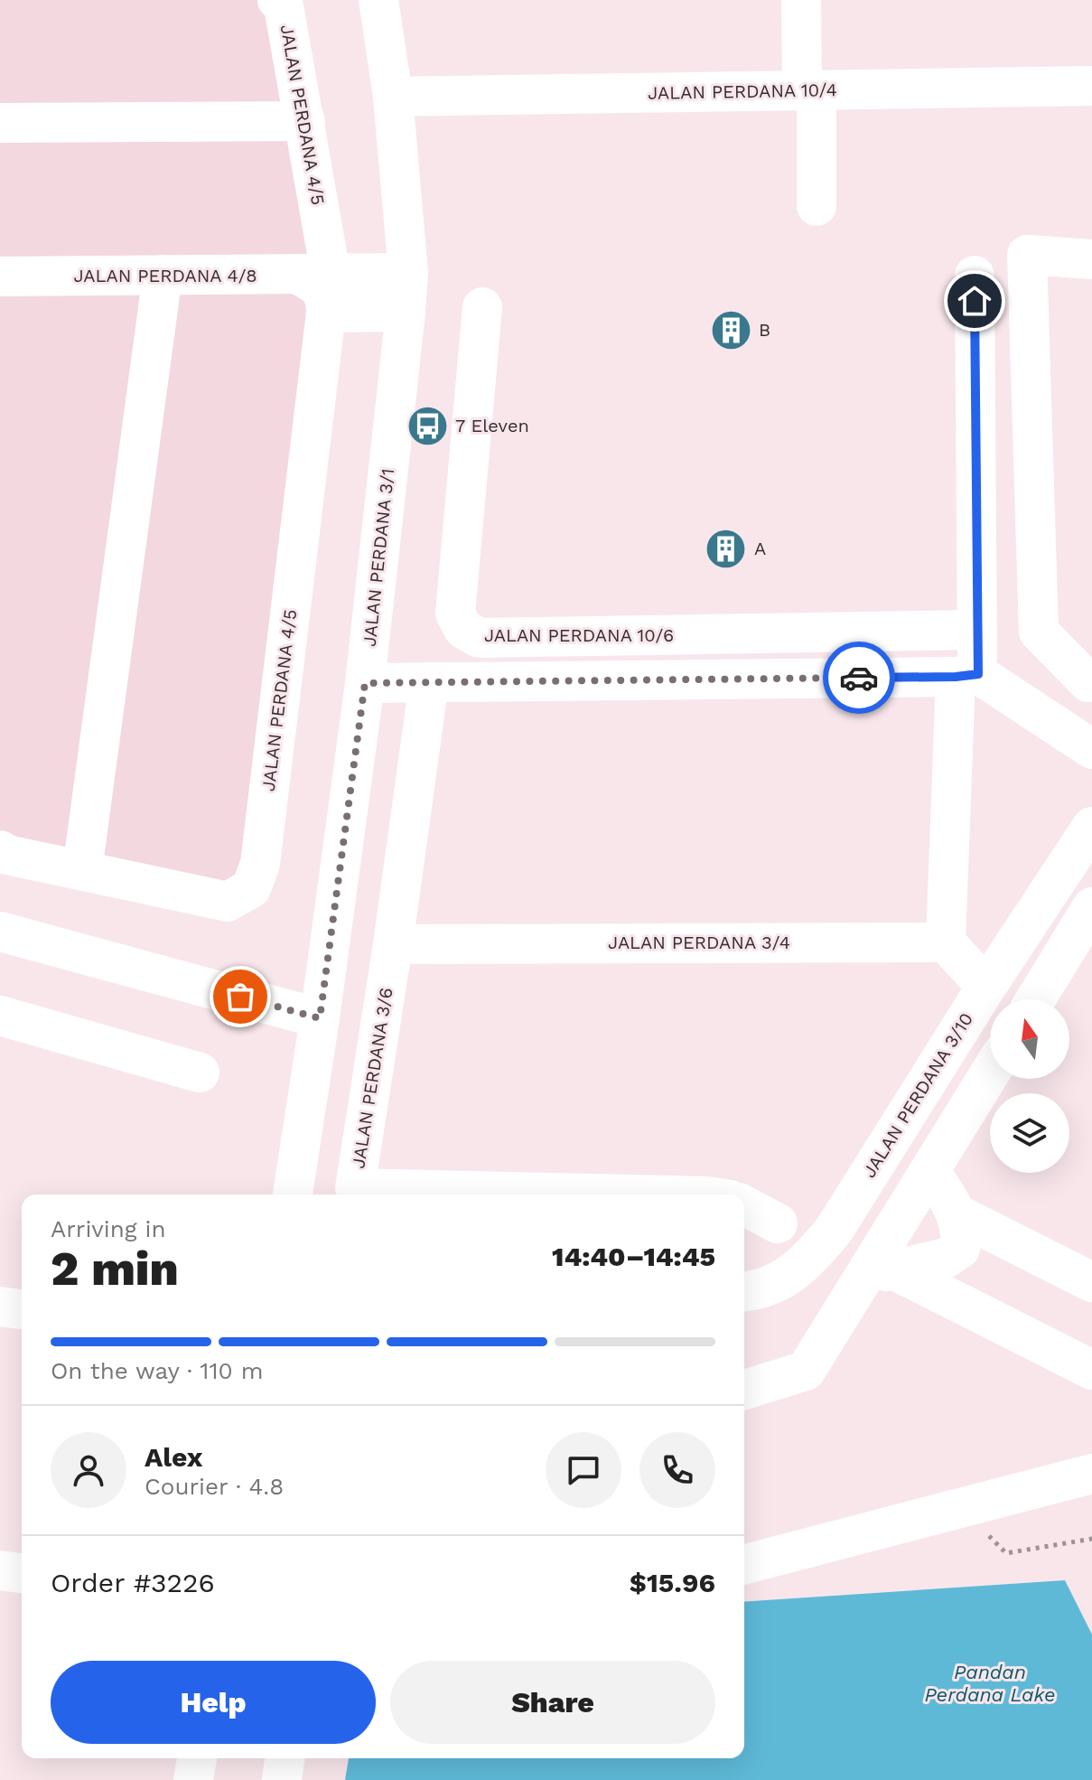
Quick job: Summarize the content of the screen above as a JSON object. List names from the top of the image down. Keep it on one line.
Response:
{"streets":{"street":["JALAN PERDANA 10/4","JALAN PERDANA 4/5","JALAN PERDANA 4/8","JALAN PERDANA 3/1","JALAN PERDANA 10/6","JALAN PERDANA 3/4","JALAN PERDANA 3/6","JALAN PERDANA 3/10"]},"crossings":[["JALAN PERDANA 10/4","JALAN PERDANA 3/1"],["JALAN PERDANA 4/5","JALAN PERDANA 4/8"],["JALAN PERDANA 4/8","JALAN PERDANA 3/1"],["JALAN PERDANA 3/4","JALAN PERDANA 3/6"]],"water":["Pandan Perdana Lake"],"places":{"building":["B","A"],"bus stop":["7 Eleven"]},"north":"top","page":{"heading":["2 min","Arriving in","14:40–14:45"],"panel":["Alex","Courier · 4.8","Order #3226","$15.96"],"bar":"On the way · 110 m","buttons":["Help","Share"]}}
